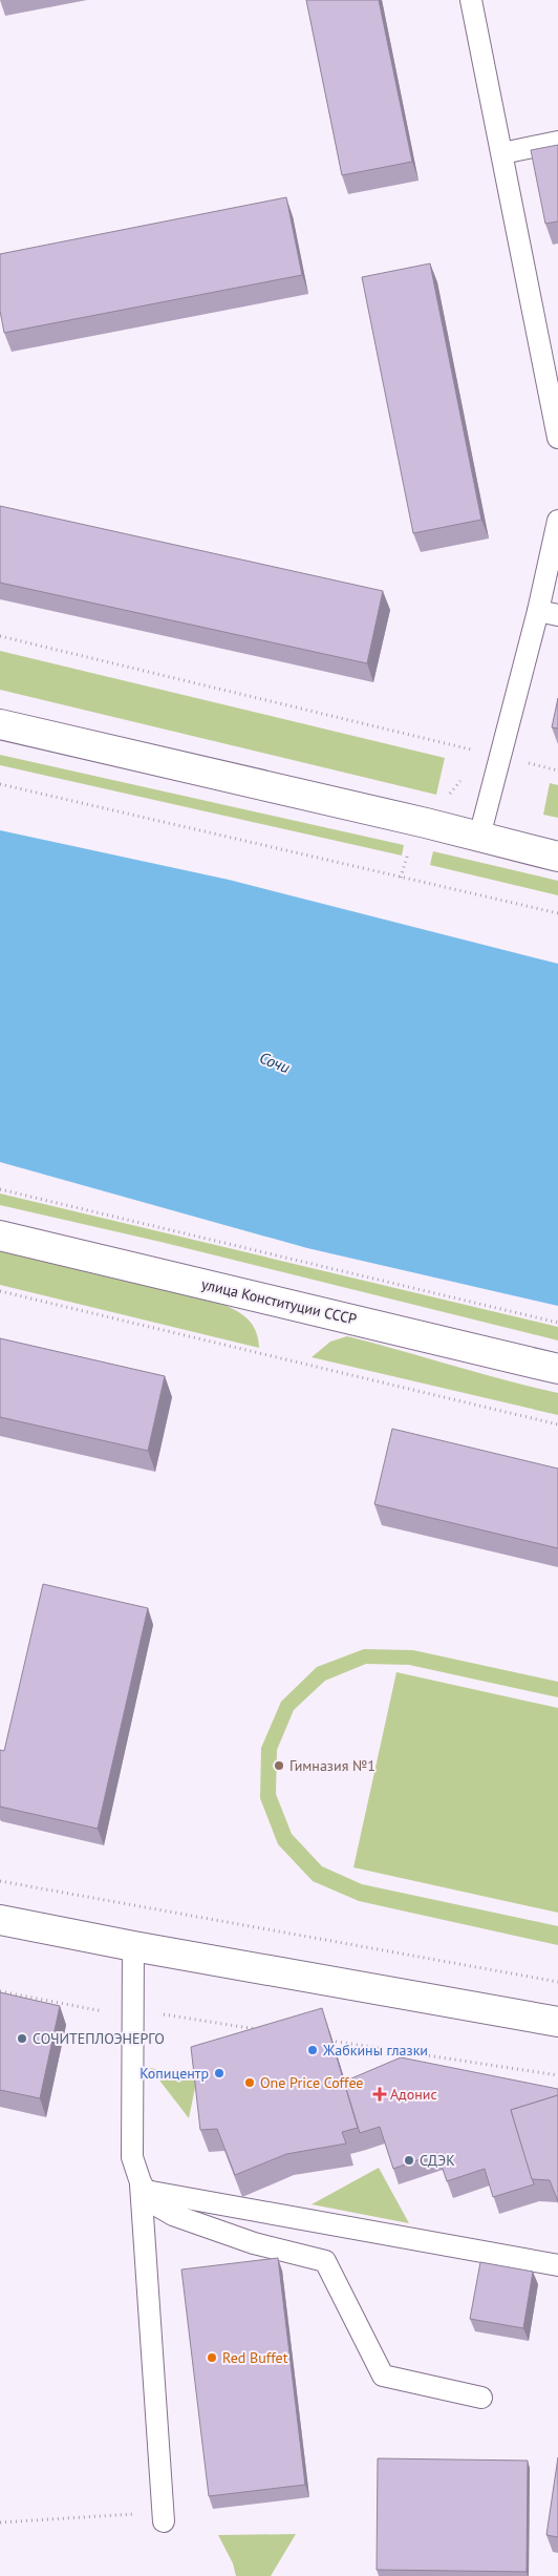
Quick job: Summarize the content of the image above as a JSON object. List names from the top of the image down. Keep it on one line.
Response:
{"streets":{"street":["улица Конституции СССР"]},"water":["Сочи"],"places":{"other":["Гимназия №1","СОЧИТЕПЛОЭНЕРГО","Жабкины глазки","Копицентр","One Price Coffee","СДЭК","Red Buffet"],"health":["Адонис"]}}
